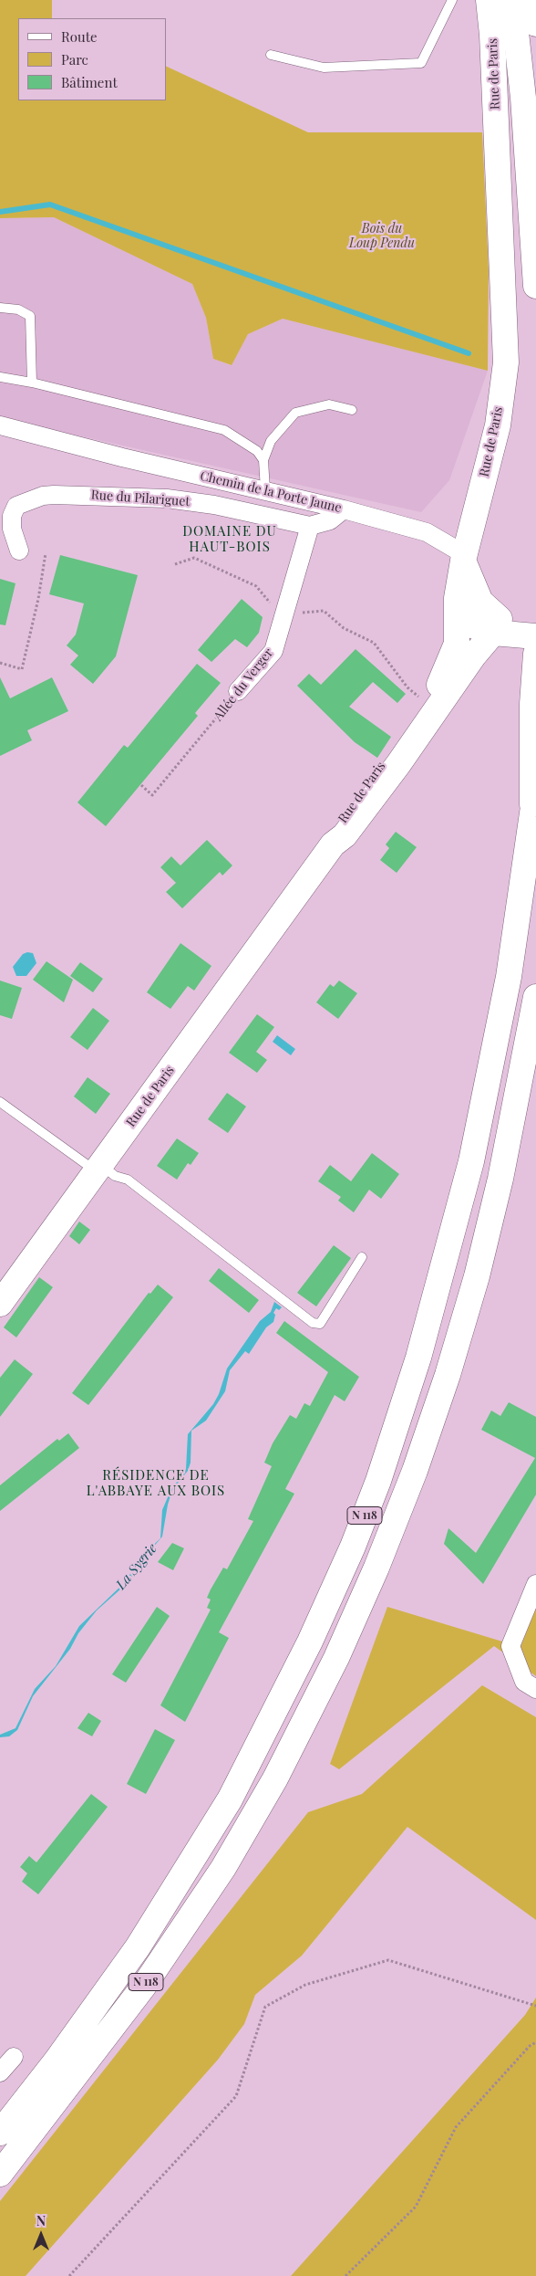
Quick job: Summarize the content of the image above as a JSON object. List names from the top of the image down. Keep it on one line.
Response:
{"streets":{"main road":["Rue de Paris","Chemin de la Porte Jaune","N 118"],"street":["Rue du Pilariguet","Allée du Verger"]},"crossings":[["Rue de Paris","Chemin de la Porte Jaune"],["Rue du Pilariguet","Allée du Verger"]],"districts":["DOMAINE DU HAUT-BOIS","RÉSIDENCE DE L'ABBAYE AUX BOIS"],"water":["La Sygrie"],"parks":["Bois du Loup Pendu"],"legend":["Route","Parc","Bâtiment"],"north":"top"}
